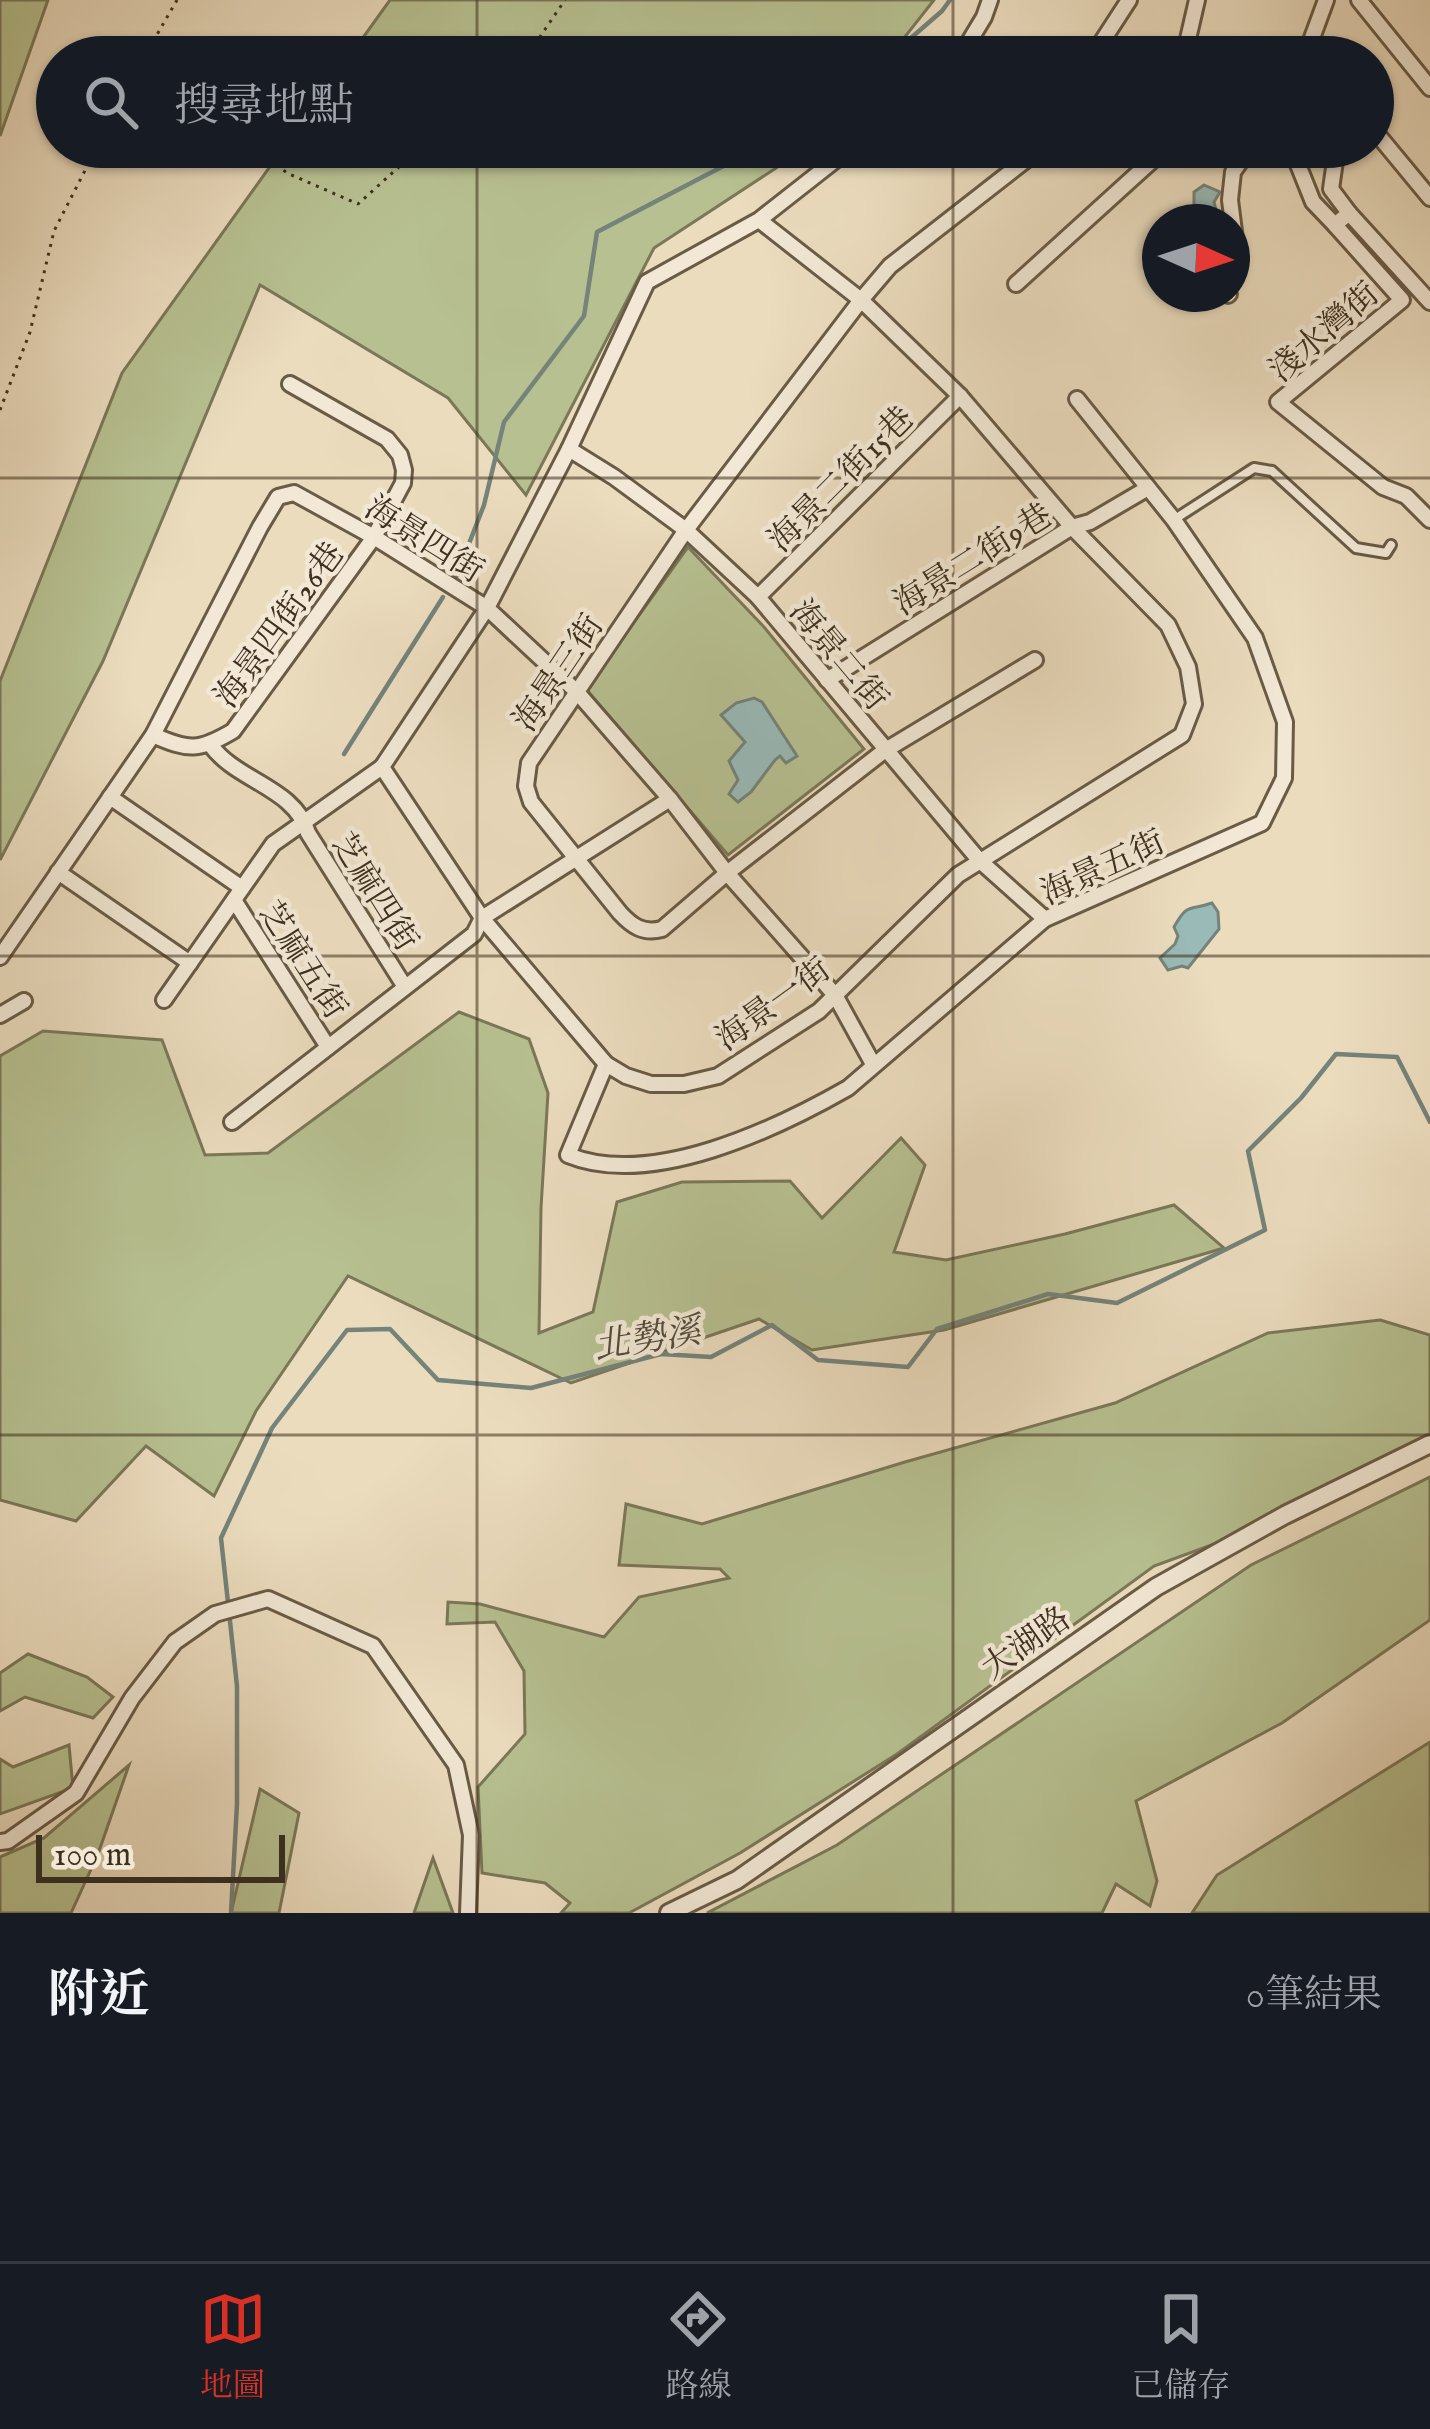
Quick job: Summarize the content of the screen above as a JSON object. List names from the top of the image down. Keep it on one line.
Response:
{"streets":{"street":["淺水灣街","海景二街15巷","海景四街","海景二街9巷","海景四街26巷","海景二街","海景三街","海景五街","芝麻四街","芝麻五街","海景一街","大湖路"]},"crossings":[["海景二街15巷","海景二街"],["海景二街15巷","海景一街"],["海景四街","海景四街26巷"],["海景四街","海景三街"],["海景四街","海景五街"],["海景四街","海景一街"],["海景二街9巷","海景二街"],["海景二街9巷","海景五街"],["海景二街9巷","海景一街"],["海景二街","海景三街"],["海景二街","海景五街"],["海景二街","海景一街"],["海景三街","海景一街"],["海景五街","海景一街"]],"water":["北勢溪"],"scale_bar":"100 m","north":"right","page":{"search":"搜尋地點","scale":"100 m","heading":["附近","0筆結果"],"nav":["地圖","路線","已儲存"]}}
